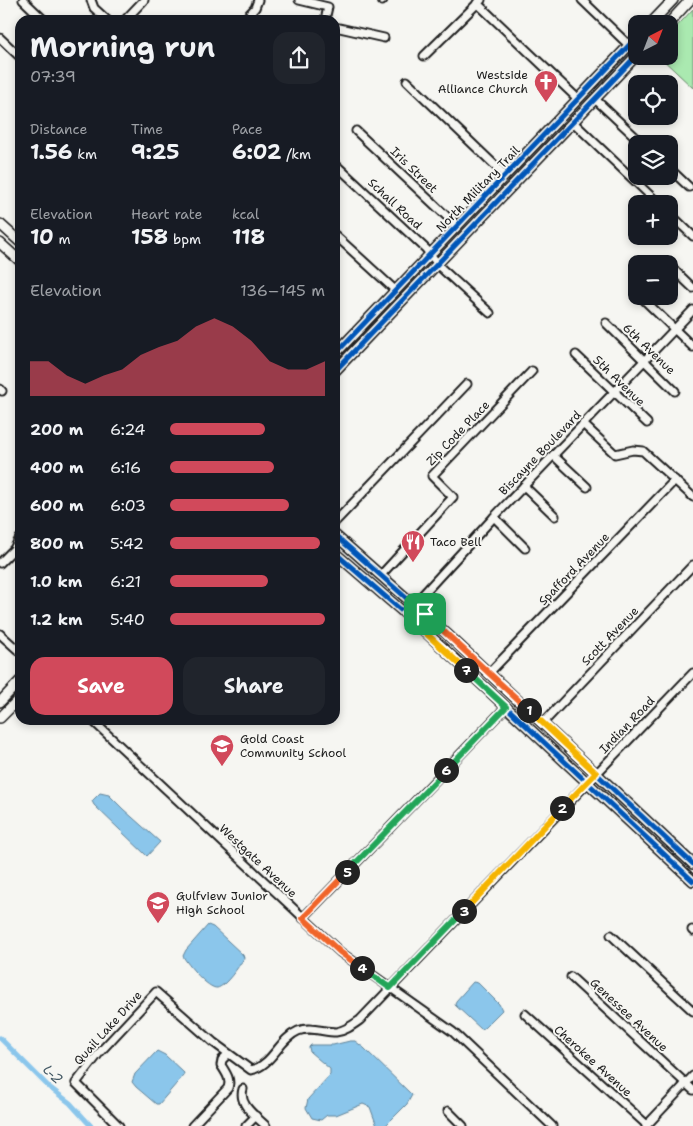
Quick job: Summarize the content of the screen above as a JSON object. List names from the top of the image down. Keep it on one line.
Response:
{"streets":{"main road":["North Military Trail"],"street":["Iris Street","Schall Road","6th Avenue","5th Avenue","Zip Code Place","Biscayne Boulevard","Spafford Avenue","Scott Avenue","Indian Road","Westgate Avenue","Genessee Avenue","Quail Lake Drive","Cherokee Avenue"]},"crossings":[["Iris Street","North Military Trail"],["North Military Trail","Schall Road"],["6th Avenue","Biscayne Boulevard"],["5th Avenue","Biscayne Boulevard"],["Indian Road","Westgate Avenue"],["Indian Road","Quail Lake Drive"]],"water":["L-2"],"places":{"church":["Westside Alliance Church"],"restaurant":["Taco Bell"],"school or university":["Gold Coast Community School","Gulfview Junior High School"]},"north":"top right","page":{"map_buttons":["+","−"],"heading":["Morning run","07:39"],"stats":[["Distance","1.56 km"],["Time","9:25"],["Pace","6:02 /km"],["Elevation","10 m"],["Heart rate","158 bpm"],["kcal","118"]],"chart":["Elevation","136–145 m"],"list":[{"name":"200 m","note":"6:24"},{"name":"400 m","note":"6:16"},{"name":"600 m","note":"6:03"},{"name":"800 m","note":"5:42"},{"name":"1.0 km","note":"6:21"},{"name":"1.2 km","note":"5:40"}],"buttons":["Save","Share"],"pins":["7","1","6","2","5","3","4"]}}
